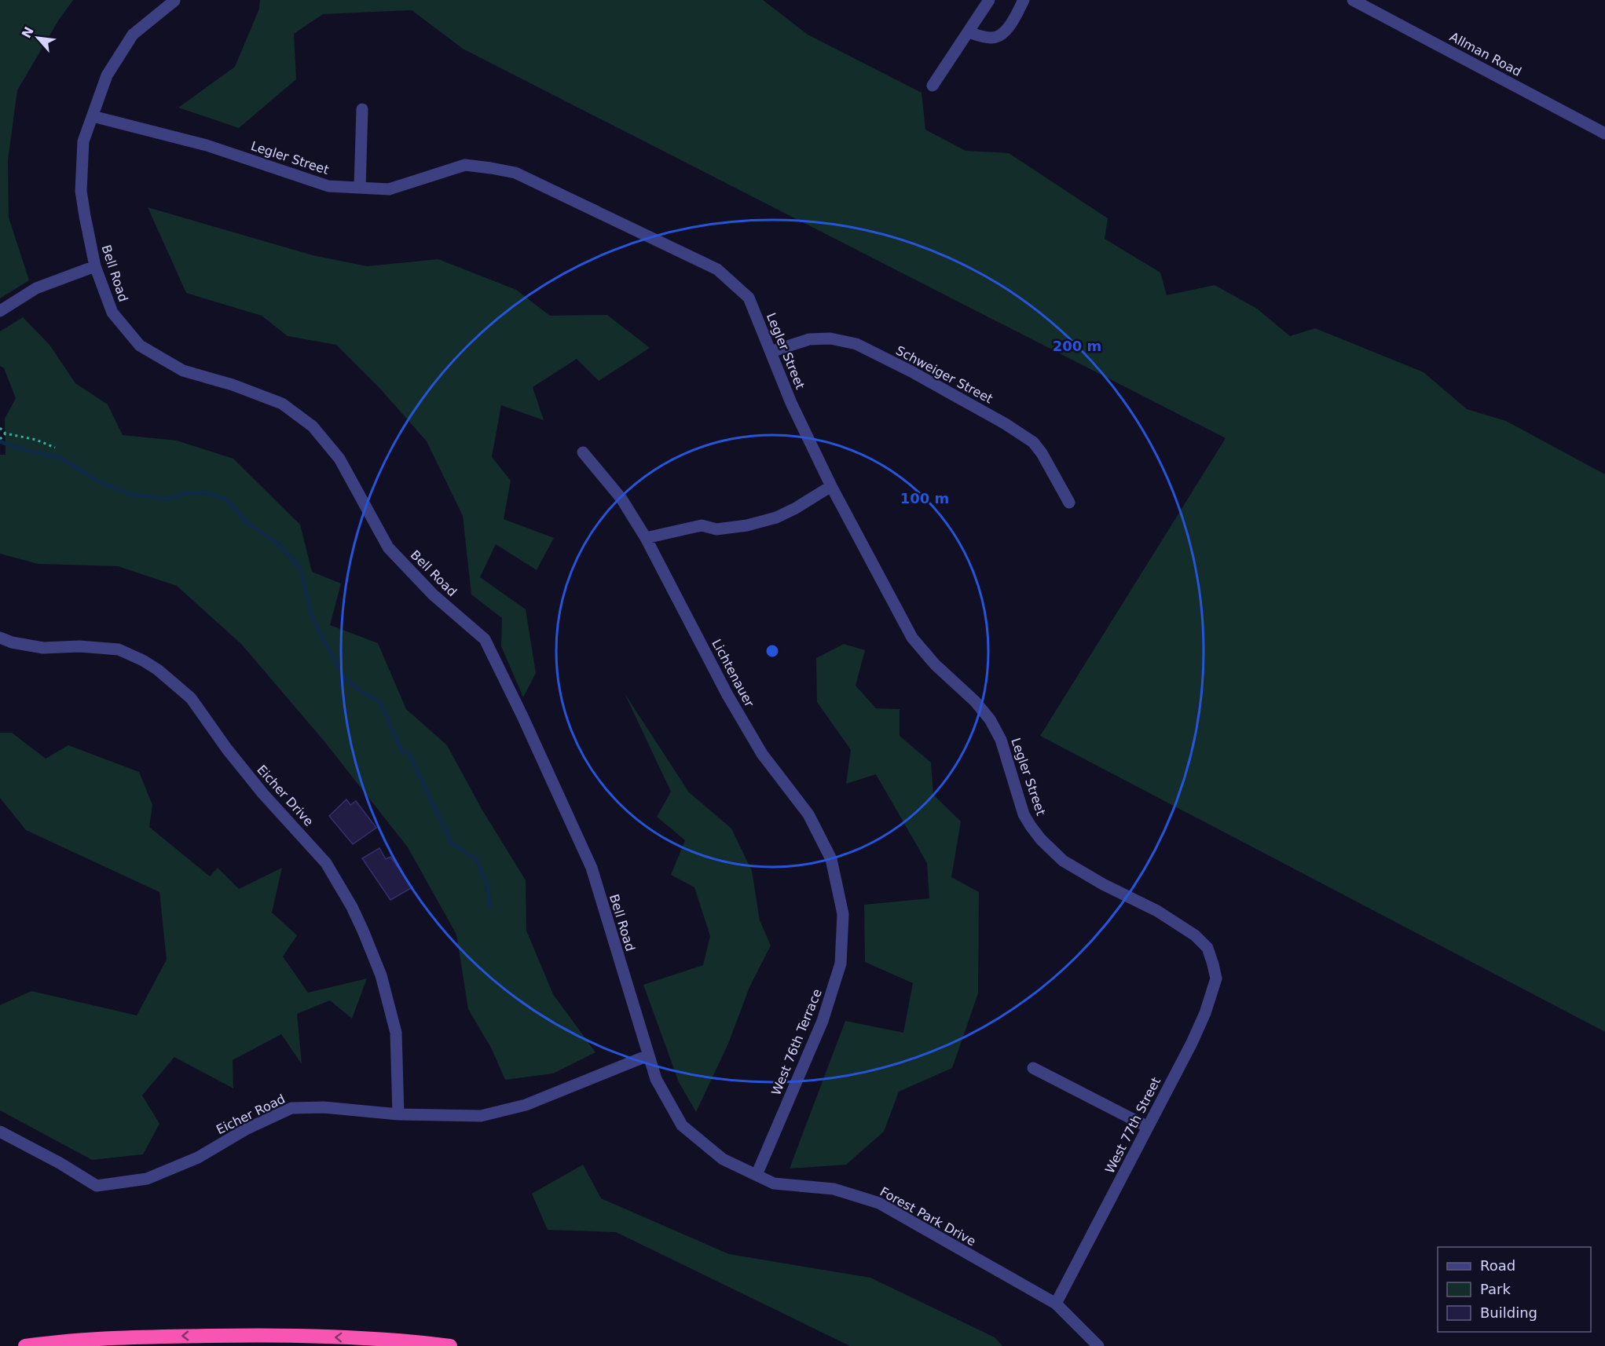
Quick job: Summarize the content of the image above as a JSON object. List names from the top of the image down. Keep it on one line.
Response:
{"streets":{"street":["Allman Road","Legler Street","Bell Road","Schweiger Street","Lichtenauer","Eicher Drive","West 76th Terrace","Eicher Road","West 77th Street","Forest Park Drive"]},"crossings":[["Legler Street","Bell Road"],["Legler Street","Schweiger Street"],["Legler Street","West 77th Street"],["Bell Road","Eicher Road"],["Bell Road","Forest Park Drive"],["Lichtenauer","West 76th Terrace"],["Eicher Drive","Eicher Road"],["West 76th Terrace","Forest Park Drive"],["Eicher Road","Forest Park Drive"],["West 77th Street","Forest Park Drive"]],"legend":["Road","Park","Building"],"north":"top left","rings":["200 m","100 m"]}
